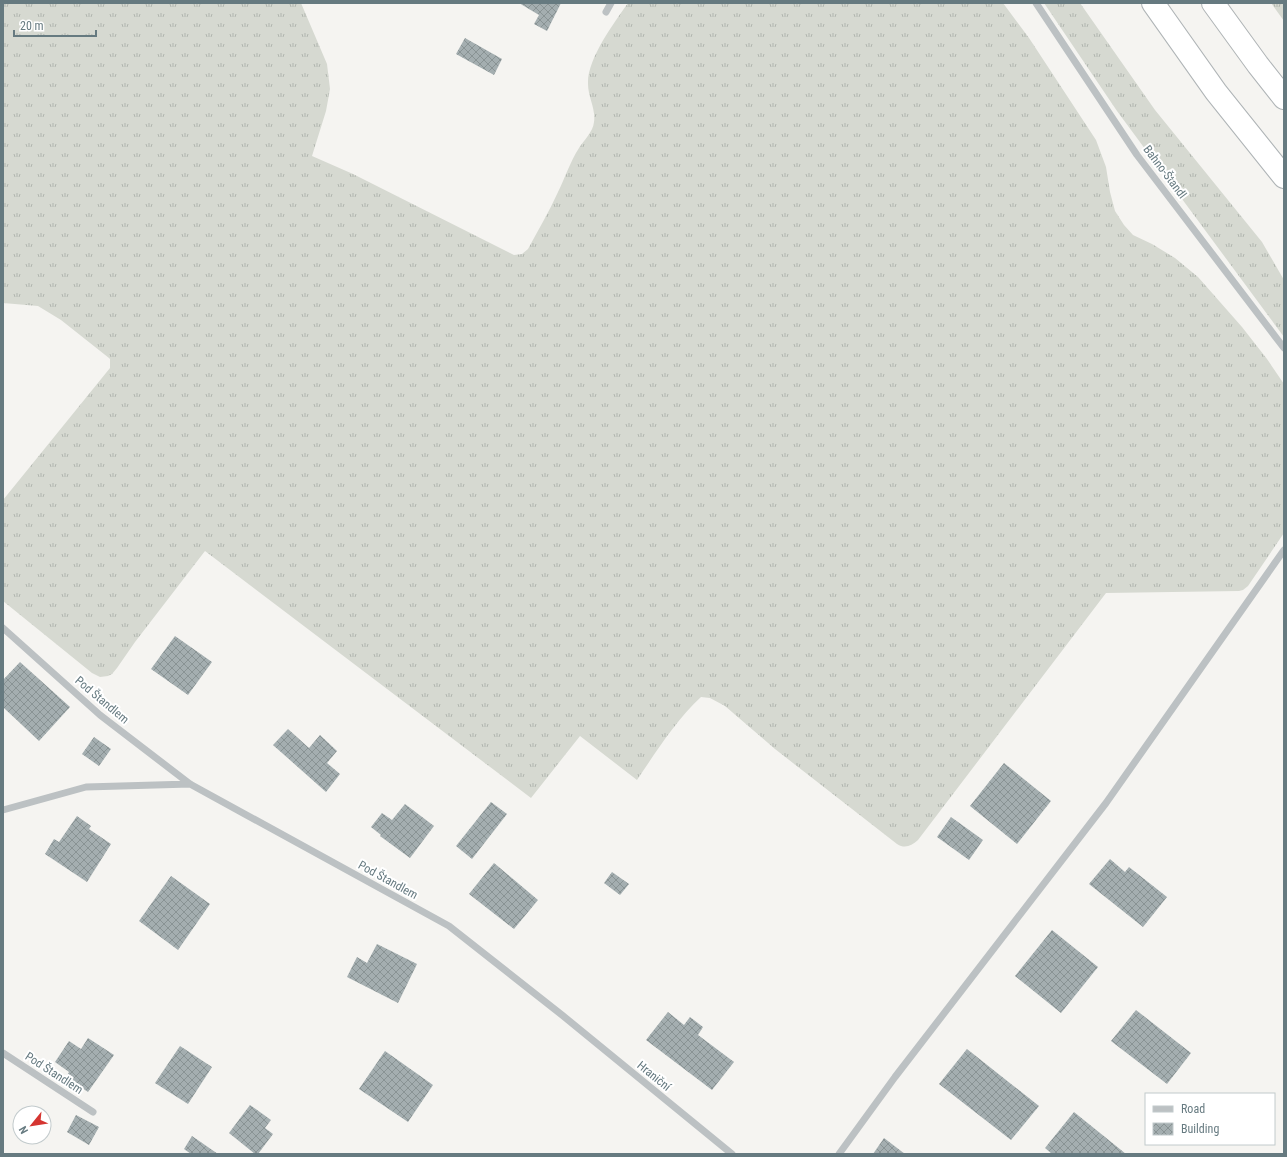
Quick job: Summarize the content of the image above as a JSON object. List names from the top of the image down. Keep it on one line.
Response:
{"streets":{"street":["Bahno-Štandl","Pod Štandlem","Hraniční"]},"crossings":[["Pod Štandlem","Hraniční"]],"legend":["Road","Building"],"scale_bar":"20 m","north":"bottom left"}
